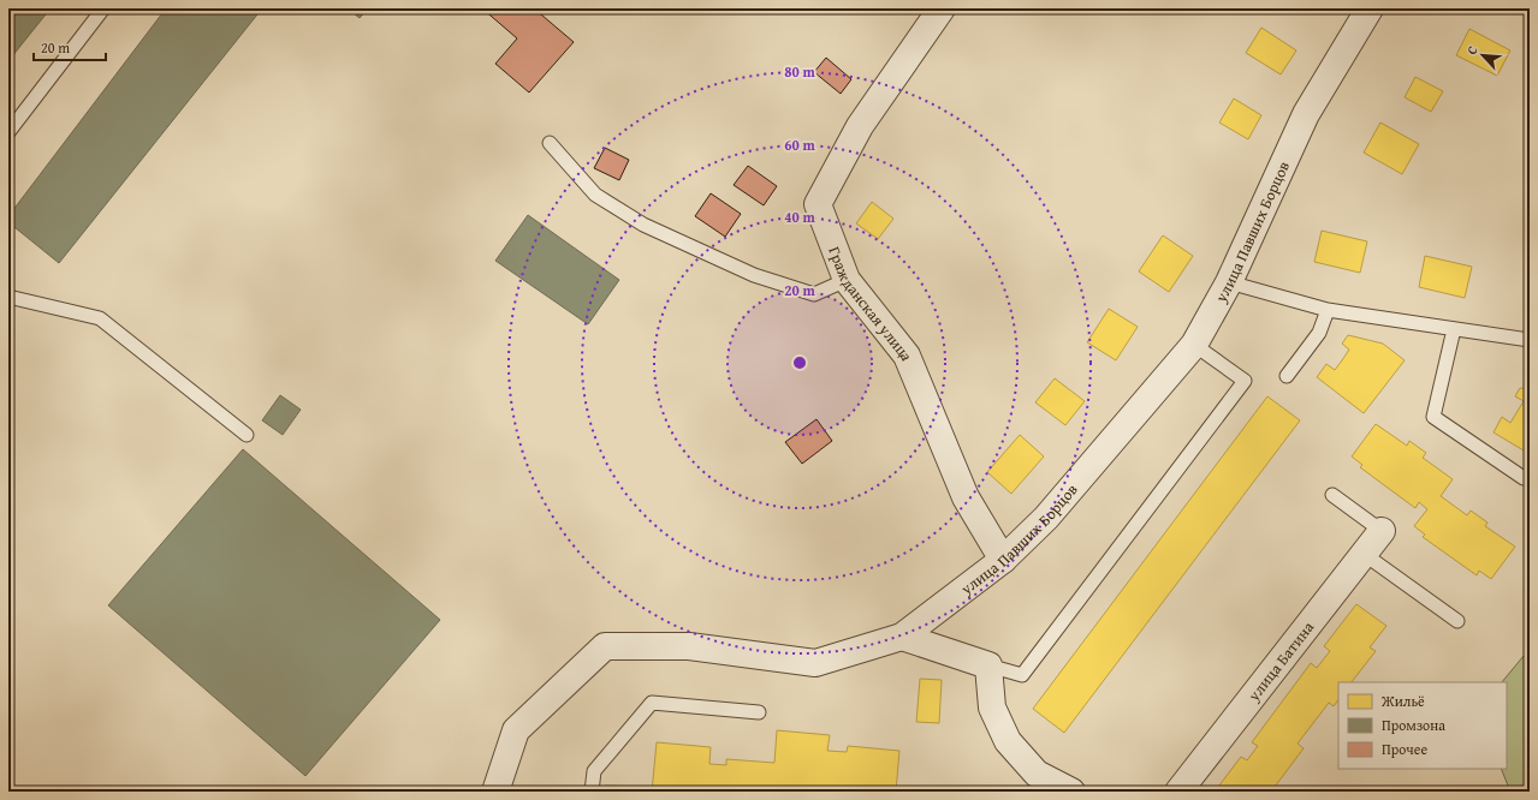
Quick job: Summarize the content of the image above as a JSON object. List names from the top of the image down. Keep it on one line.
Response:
{"streets":{"street":["улица Павших Борцов","Гражданская улица","улица Батина"]},"crossings":[["улица Павших Борцов","Гражданская улица"]],"legend":["Жильё","Промзона","Прочее"],"scale_bar":"20 m","north":"top left","rings":["80 m","60 m","40 m","20 m"]}
